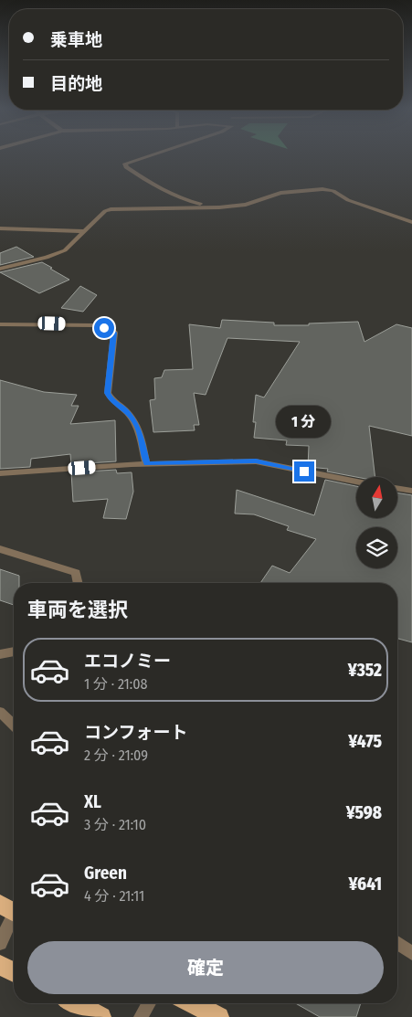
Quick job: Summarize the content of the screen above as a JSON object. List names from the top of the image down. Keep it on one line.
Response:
{"north":"top","page":{"banner":["乗車地","目的地"],"bubble":"1 分","heading":"車両を選択","list":[{"name":"エコノミー","note":"1 分 · 21:08","value":"¥352"},{"name":"コンフォート","note":"2 分 · 21:09","value":"¥475"},{"name":"XL","note":"3 分 · 21:10","value":"¥598"},{"name":"Green","note":"4 分 · 21:11","value":"¥641"}],"buttons":"確定"}}
